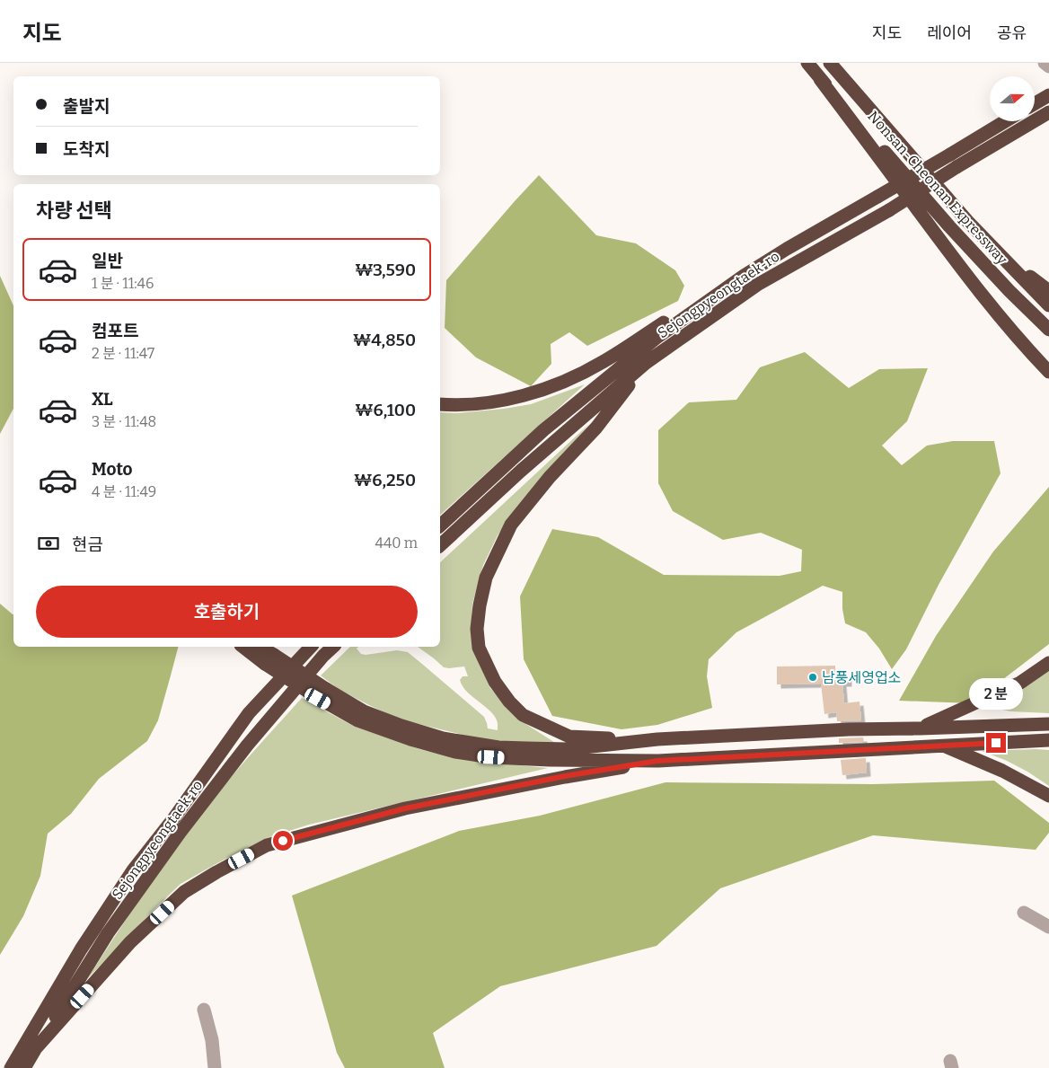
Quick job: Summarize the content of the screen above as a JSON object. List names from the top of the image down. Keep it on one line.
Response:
{"streets":{"highway":["Nonsan-Cheonan Expressway","Sejongpyeongtaek-ro"]},"places":["남풍세영업소"],"north":"right","page":{"header":"지도","nav":["지도","레이어","공유"],"banner":["출발지","도착지"],"heading":"차량 선택","list":[{"name":"일반","note":"1 분 · 11:46","value":"₩3,590"},{"name":"컴포트","note":"2 분 · 11:47","value":"₩4,850"},{"name":"XL","note":"3 분 · 11:48","value":"₩6,100"},{"name":"Moto","note":"4 분 · 11:49","value":"₩6,250"}],"pay":["현금","440 m"],"buttons":"호출하기","bubble":"2 분"}}
